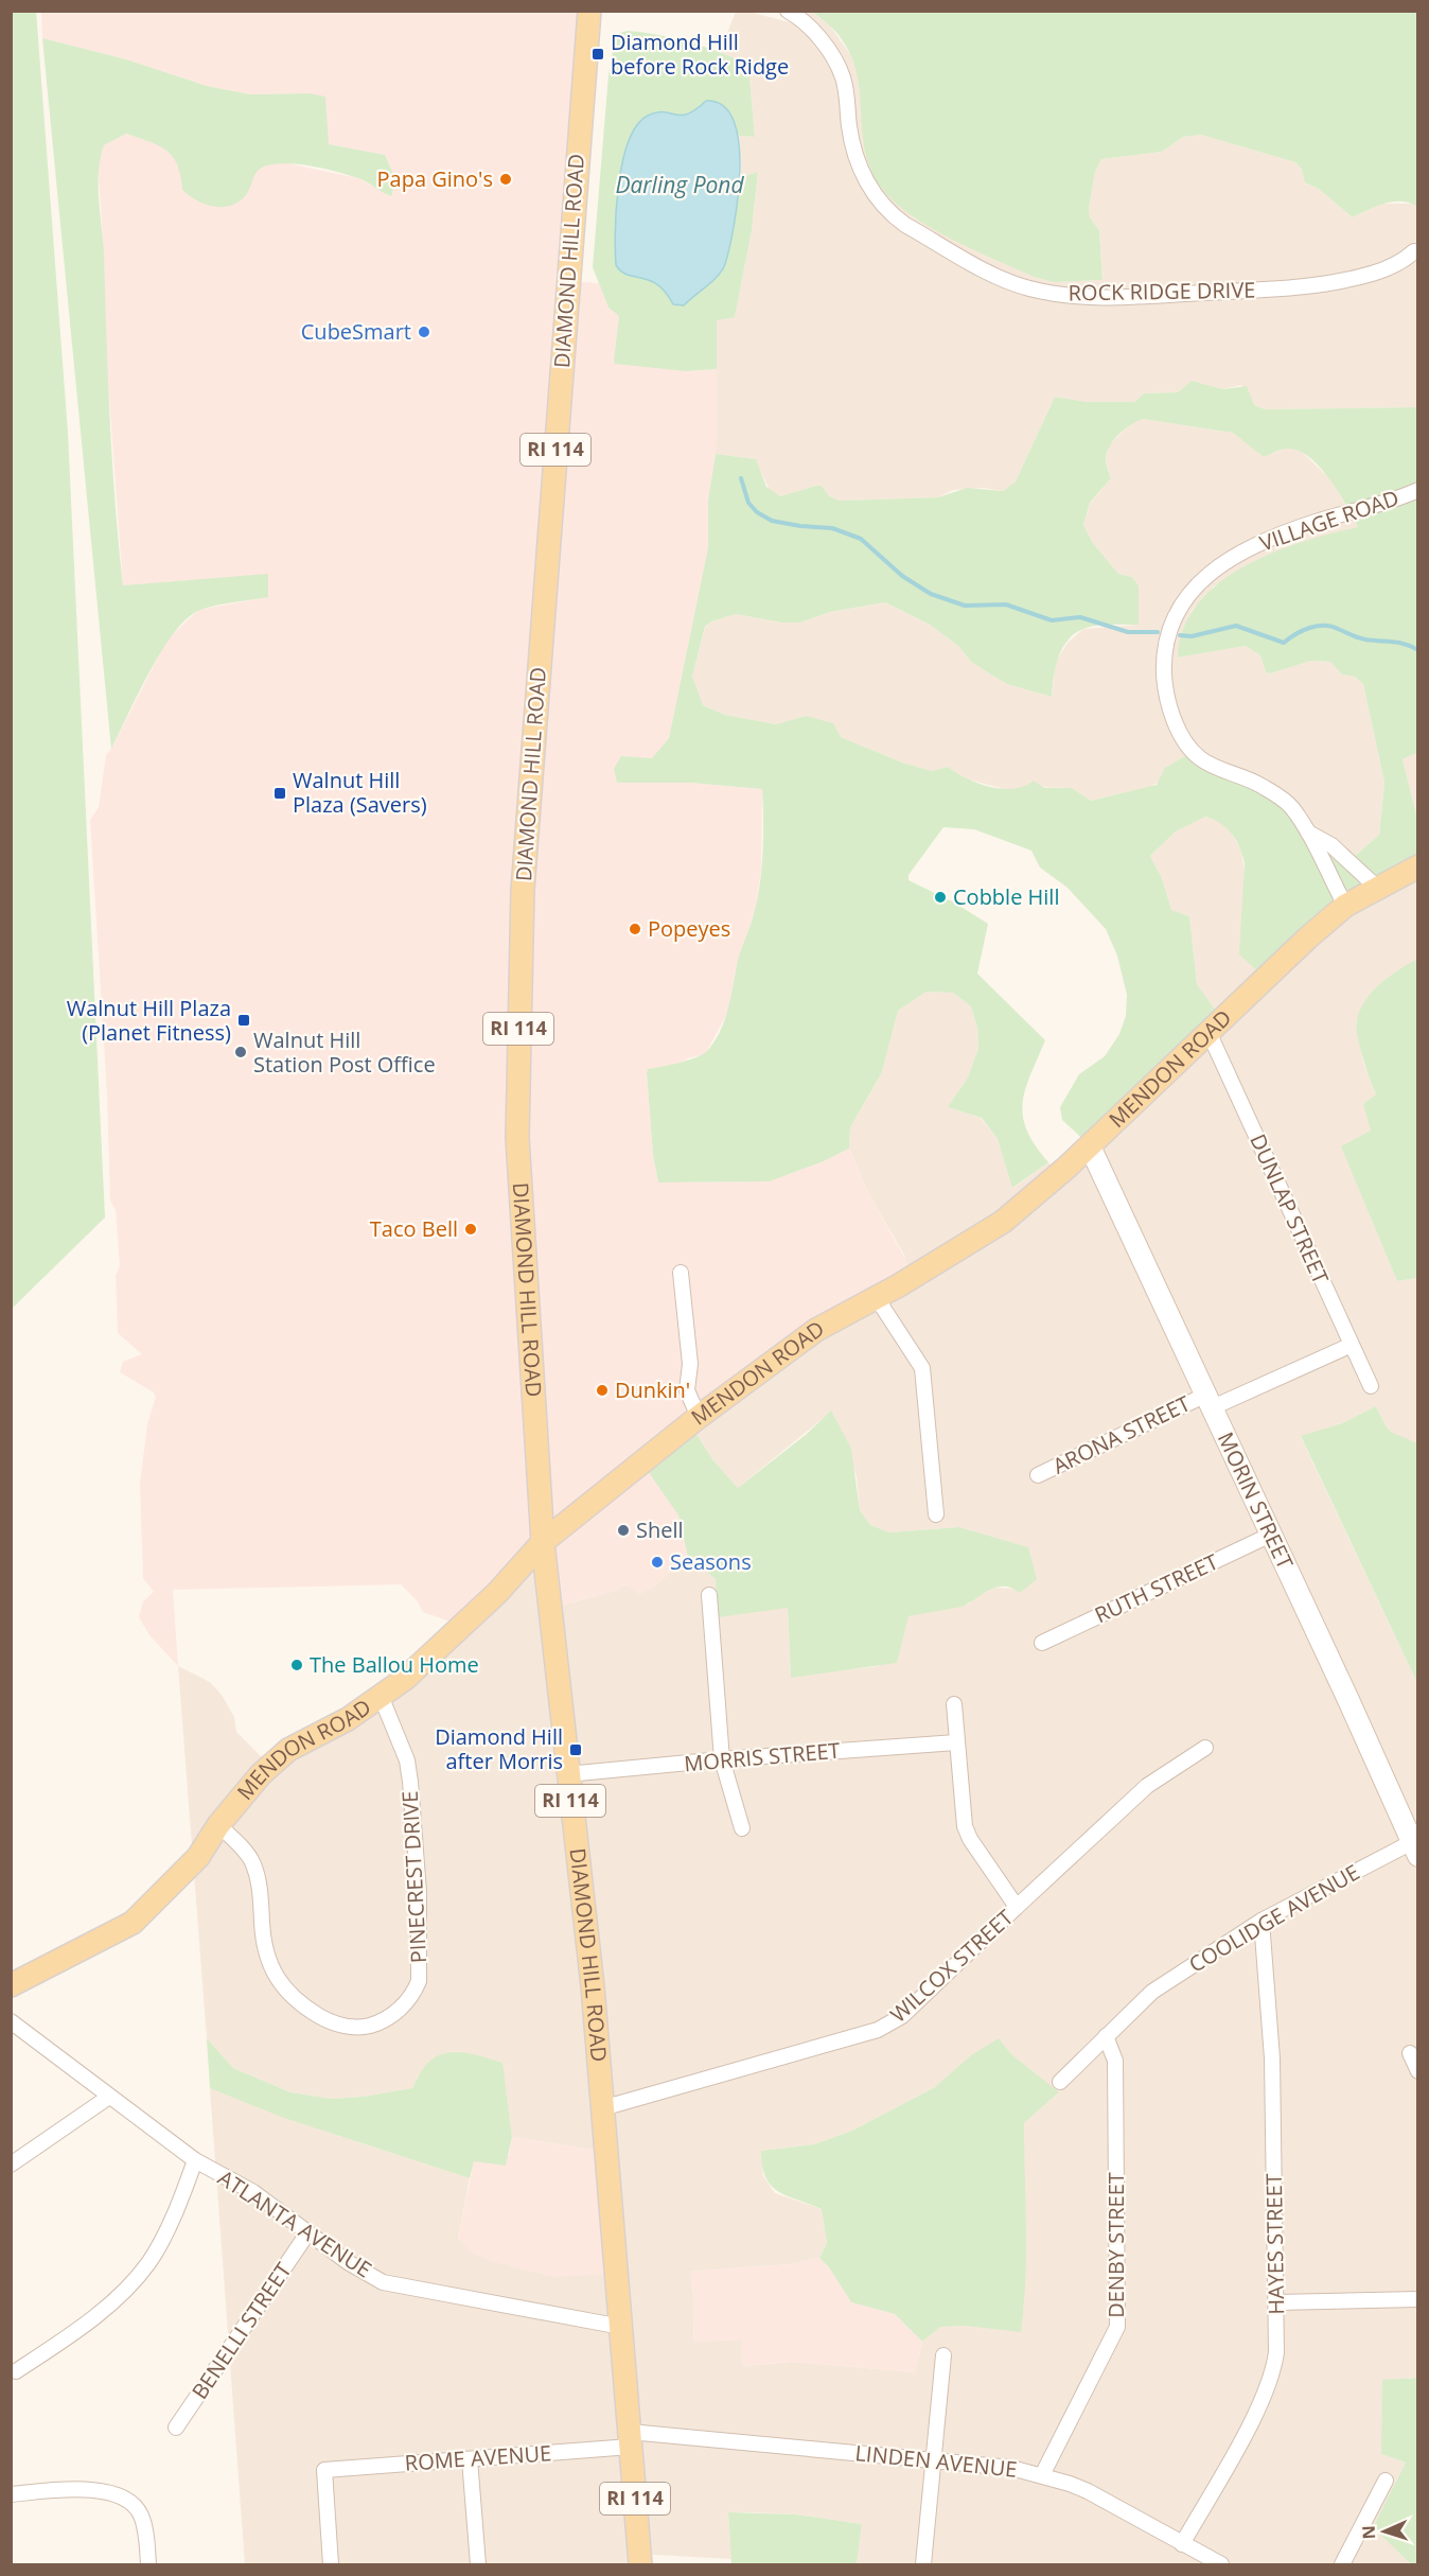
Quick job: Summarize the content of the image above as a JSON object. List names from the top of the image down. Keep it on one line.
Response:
{"streets":{"main road":["DIAMOND HILL ROAD","RI 114","MENDON ROAD"],"street":["ROCK RIDGE DRIVE","VILLAGE ROAD","DUNLAP STREET","ARONA STREET","MORIN STREET","RUTH STREET","MORRIS STREET","PINECREST DRIVE","COOLIDGE AVENUE","WILCOX STREET","ATLANTA AVENUE","HAYES STREET","DENBY STREET","BENELLI STREET","ROME AVENUE","LINDEN AVENUE"]},"crossings":[["DIAMOND HILL ROAD","MENDON ROAD"],["DIAMOND HILL ROAD","MORRIS STREET"],["DIAMOND HILL ROAD","WILCOX STREET"],["DIAMOND HILL ROAD","ATLANTA AVENUE"],["DIAMOND HILL ROAD","ROME AVENUE"],["DIAMOND HILL ROAD","LINDEN AVENUE"],["VILLAGE ROAD","MENDON ROAD"],["MENDON ROAD","DUNLAP STREET"],["MENDON ROAD","MORIN STREET"],["MENDON ROAD","PINECREST DRIVE"],["DUNLAP STREET","ARONA STREET"],["ARONA STREET","MORIN STREET"],["MORIN STREET","RUTH STREET"],["MORIN STREET","COOLIDGE AVENUE"],["MORRIS STREET","WILCOX STREET"],["COOLIDGE AVENUE","HAYES STREET"],["COOLIDGE AVENUE","DENBY STREET"],["ATLANTA AVENUE","BENELLI STREET"],["HAYES STREET","LINDEN AVENUE"],["DENBY STREET","LINDEN AVENUE"],["ROME AVENUE","LINDEN AVENUE"]],"water":["Darling Pond"],"places":{"transit":["Diamond Hill before Rock Ridge","Walnut Hill Plaza (Savers)","Walnut Hill Plaza (Planet Fitness)","Diamond Hill after Morris"],"other":["Papa Gino's","CubeSmart","Cobble Hill","Popeyes","Walnut Hill Station Post Office","Taco Bell","Dunkin'","Shell","Seasons","The Ballou Home"]},"north":"left"}
